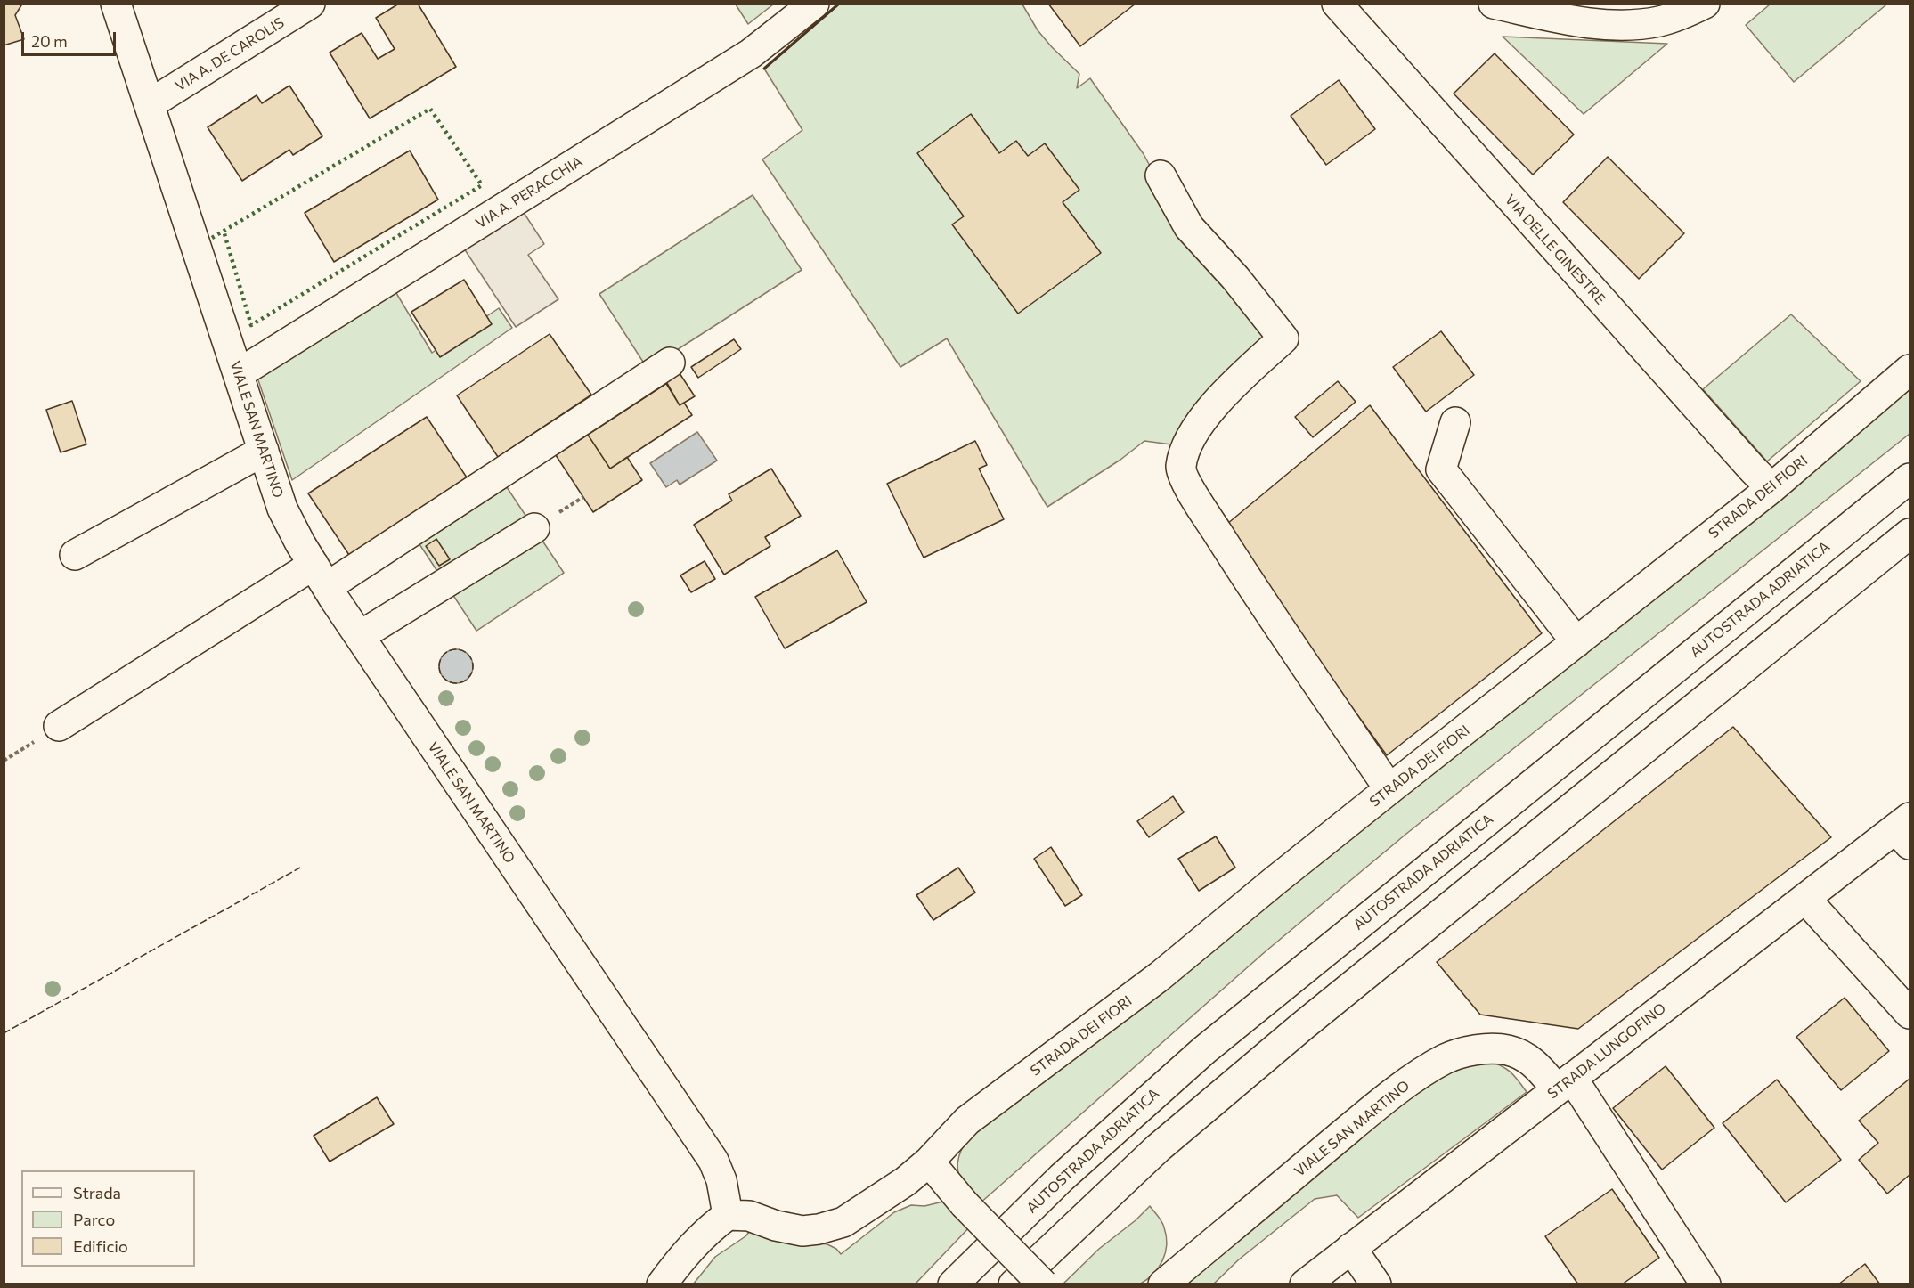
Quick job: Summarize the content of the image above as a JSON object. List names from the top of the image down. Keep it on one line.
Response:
{"streets":{"main road":["VIA A. DE CAROLIS","VIA A. PERACCHIA","VIA DELLE GINESTRE","VIALE SAN MARTINO","STRADA DEI FIORI","AUTOSTRADA ADRIATICA","STRADA LUNGOFINO"]},"crossings":[["VIA A. DE CAROLIS","VIALE SAN MARTINO"],["VIA A. PERACCHIA","VIALE SAN MARTINO"],["VIA DELLE GINESTRE","STRADA DEI FIORI"],["VIALE SAN MARTINO","STRADA LUNGOFINO"]],"legend":["Strada","Parco","Edificio"],"scale_bar":"20 m"}
